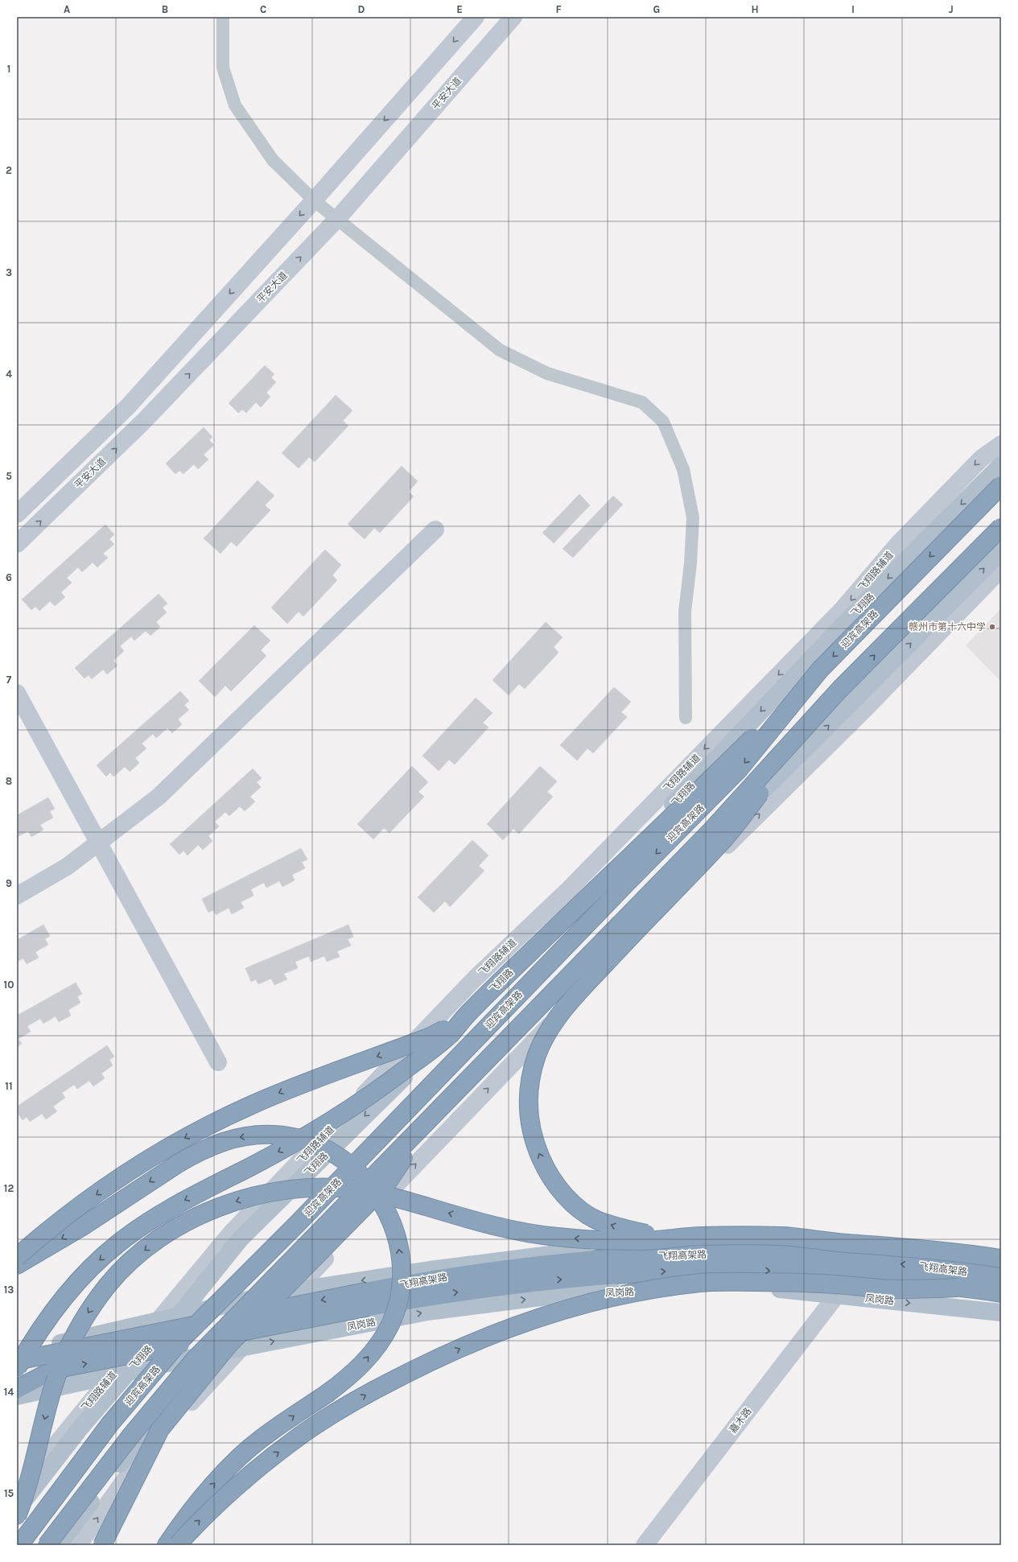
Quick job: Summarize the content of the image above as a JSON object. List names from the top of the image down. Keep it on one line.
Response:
{"streets":{"highway":["迎宾高架路","飞翔高架路"],"main road":["飞翔路","凤岗路"],"street":["平安大道","飞翔路辅道","嘉木路"]},"crossings":[["飞翔路辅道","飞翔路"],["飞翔路辅道","凤岗路"],["飞翔路","凤岗路"],["凤岗路","嘉木路"]],"places":["赣州市第十六中学"],"grid":{"columns":["A","B","C","D","E","F","G","H","I","J"],"rows":["1","2","3","4","5","6","7","8","9","10","11","12","13","14","15"]}}
